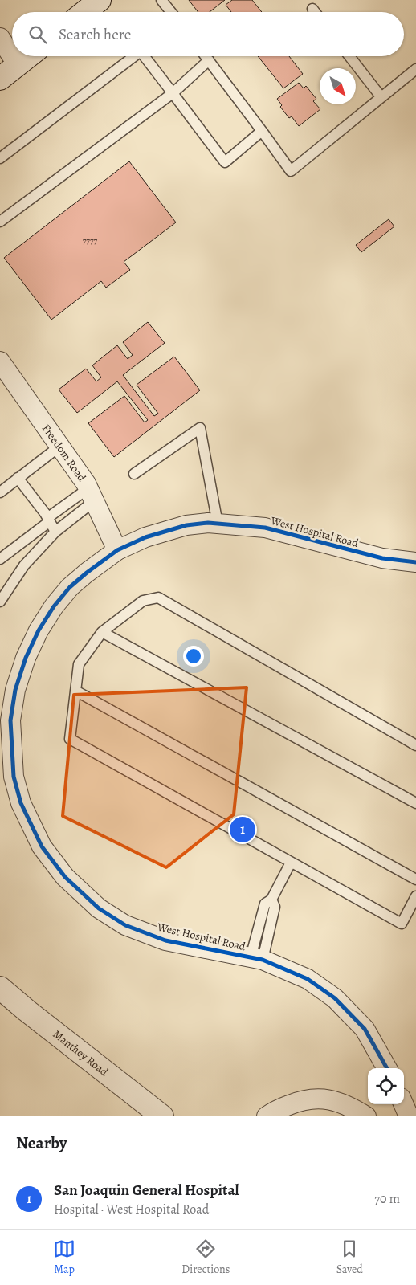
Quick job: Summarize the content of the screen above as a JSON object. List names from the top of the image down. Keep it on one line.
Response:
{"streets":{"street":["Freedom Road","West Hospital Road","Manthey Road"]},"crossings":[["Freedom Road","West Hospital Road"]],"house_numbers":["7777"],"north":"bottom right","page":{"search":"Search here","pins":"1","heading":"Nearby","list":[{"mark":"1","name":"San Joaquin General Hospital","note":"Hospital · West Hospital Road","value":"70 m"}],"nav":["Map","Directions","Saved"]}}
